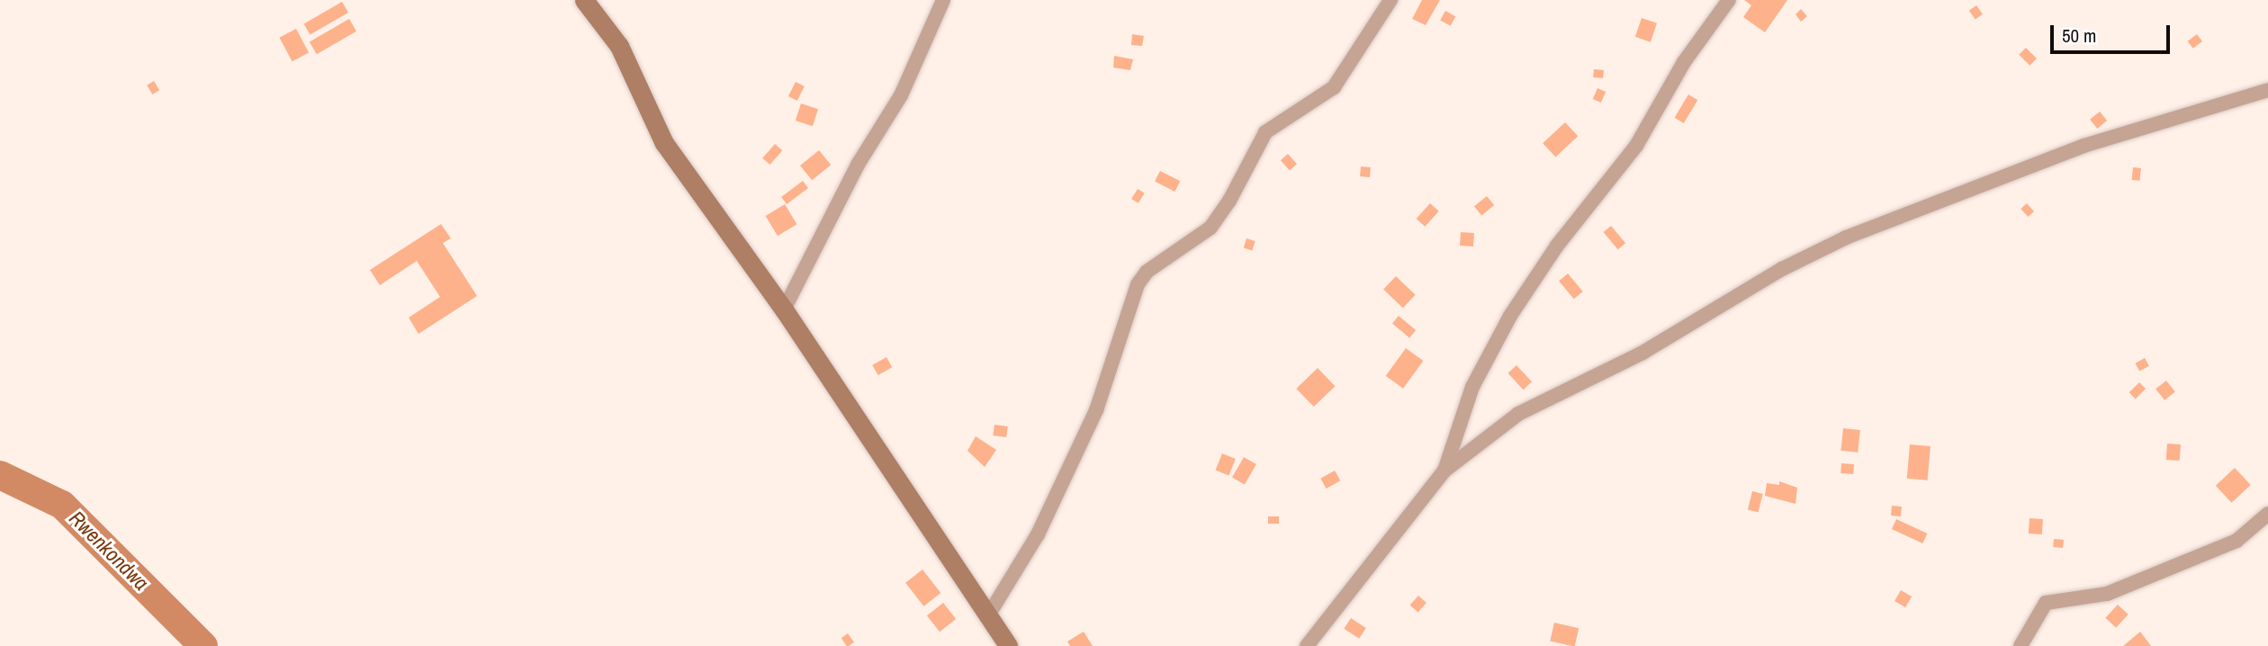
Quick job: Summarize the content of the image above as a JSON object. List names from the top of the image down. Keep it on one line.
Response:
{"water":["Rwenkondwa"],"scale_bar":"50 m"}
